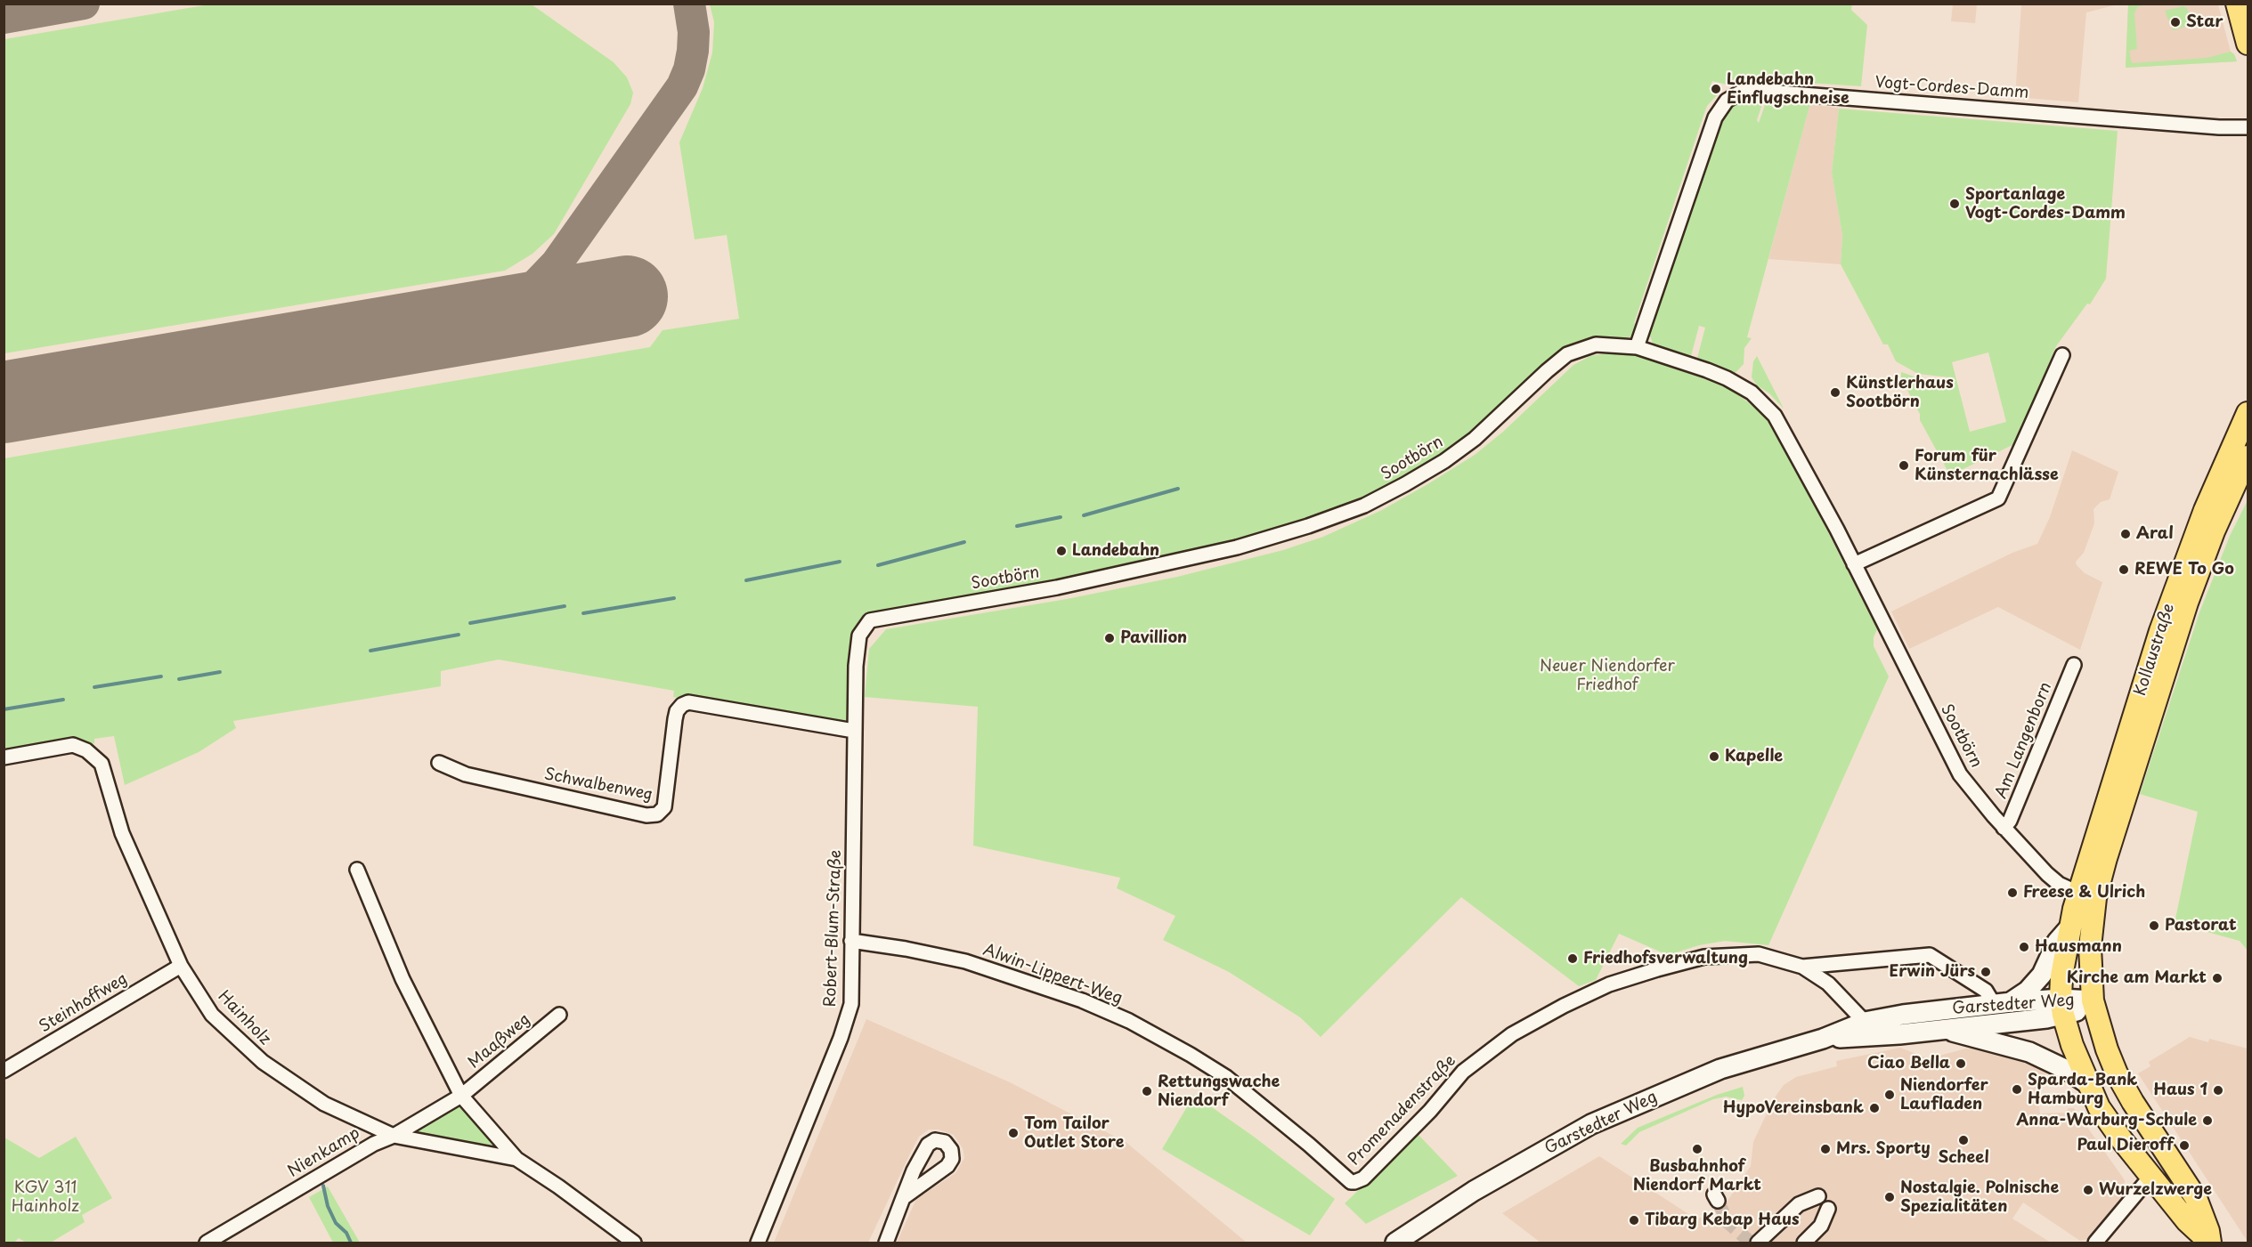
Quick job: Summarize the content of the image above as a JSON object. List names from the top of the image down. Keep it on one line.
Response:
{"streets":{"main road":["Kollaustraße","Garstedter Weg"],"street":["Vogt-Cordes-Damm","Sootbörn","Am Langenborn","Schwalbenweg","Robert-Blum-Straße","Alwin-Lippert-Weg","Steinhoffweg","Hainholz","Maaßweg","Promenadenstraße","Nienkamp"]},"crossings":[["Vogt-Cordes-Damm","Sootbörn"],["Sootbörn","Kollaustraße"],["Sootbörn","Am Langenborn"],["Sootbörn","Robert-Blum-Straße"],["Kollaustraße","Garstedter Weg"],["Schwalbenweg","Robert-Blum-Straße"],["Robert-Blum-Straße","Alwin-Lippert-Weg"],["Alwin-Lippert-Weg","Promenadenstraße"],["Steinhoffweg","Hainholz"],["Garstedter Weg","Promenadenstraße"],["Hainholz","Maaßweg"],["Hainholz","Nienkamp"],["Maaßweg","Nienkamp"]],"parks":["Neuer Niendorfer Friedhof","KGV 311 Hainholz"],"places":["Star","Landebahn Einflugschneise","Sportanlage Vogt-Cordes-Damm","Künstlerhaus Sootbörn","Forum für Künsternachlässe","Aral","Landebahn","REWE To Go","Pavillion","Kapelle","Freese & Ulrich","Pastorat","Hausmann","Friedhofsverwaltung","Erwin Jürs","Kirche am Markt","Ciao Bella","Sparda-Bank Hamburg","Haus 1","Rettungswache Niendorf","Niendorfer Laufladen","HypoVereinsbank","Anna-Warburg-Schule","Tom Tailor Outlet Store","Scheel","Paul Dieroff","Busbahnhof Niendorf Markt","Mrs. Sporty","Wurzelzwerge","Nostalgie. Polnische Spezialitäten","Tibarg Kebap Haus"]}
